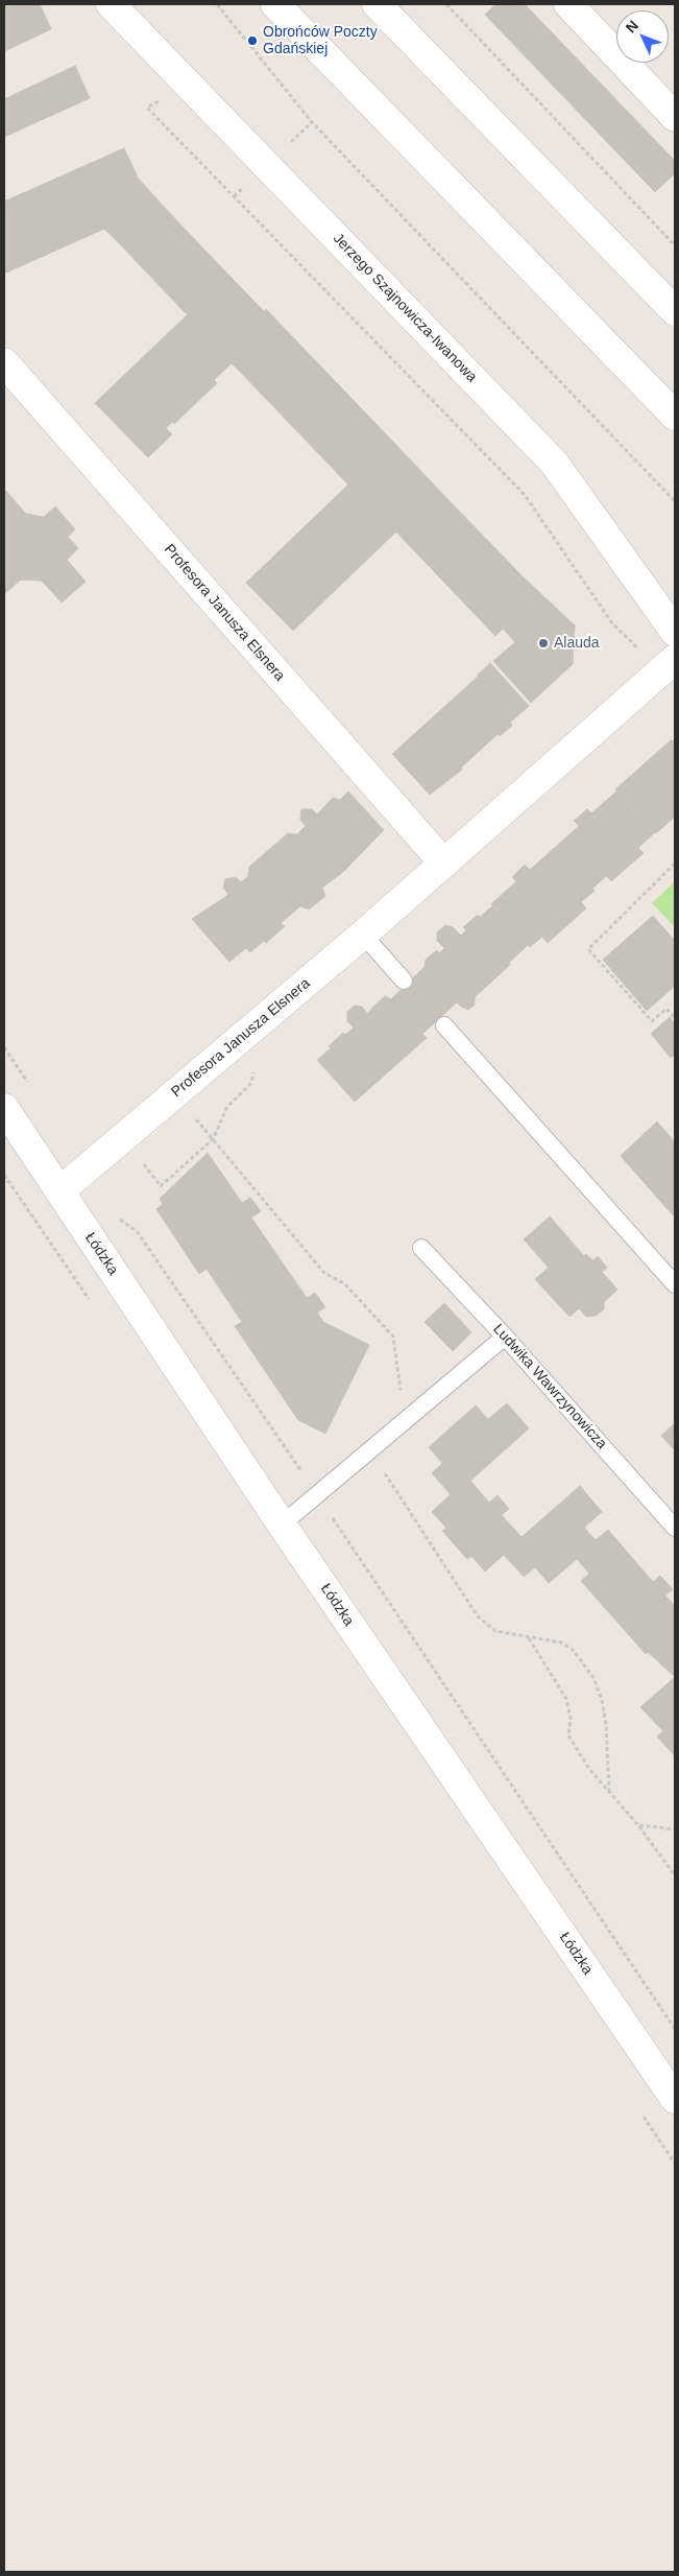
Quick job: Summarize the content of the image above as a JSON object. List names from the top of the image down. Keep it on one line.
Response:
{"streets":{"street":["Jerzego Szajnowicza-Iwanowa","Profesora Janusza Elsnera","Łódzka"],"lane":["Ludwika Wawrzynowicza"]},"crossings":[["Profesora Janusza Elsnera","Łódzka"]],"places":["Obrońców Poczty Gdańskiej","Alauda"],"north":"top left"}
